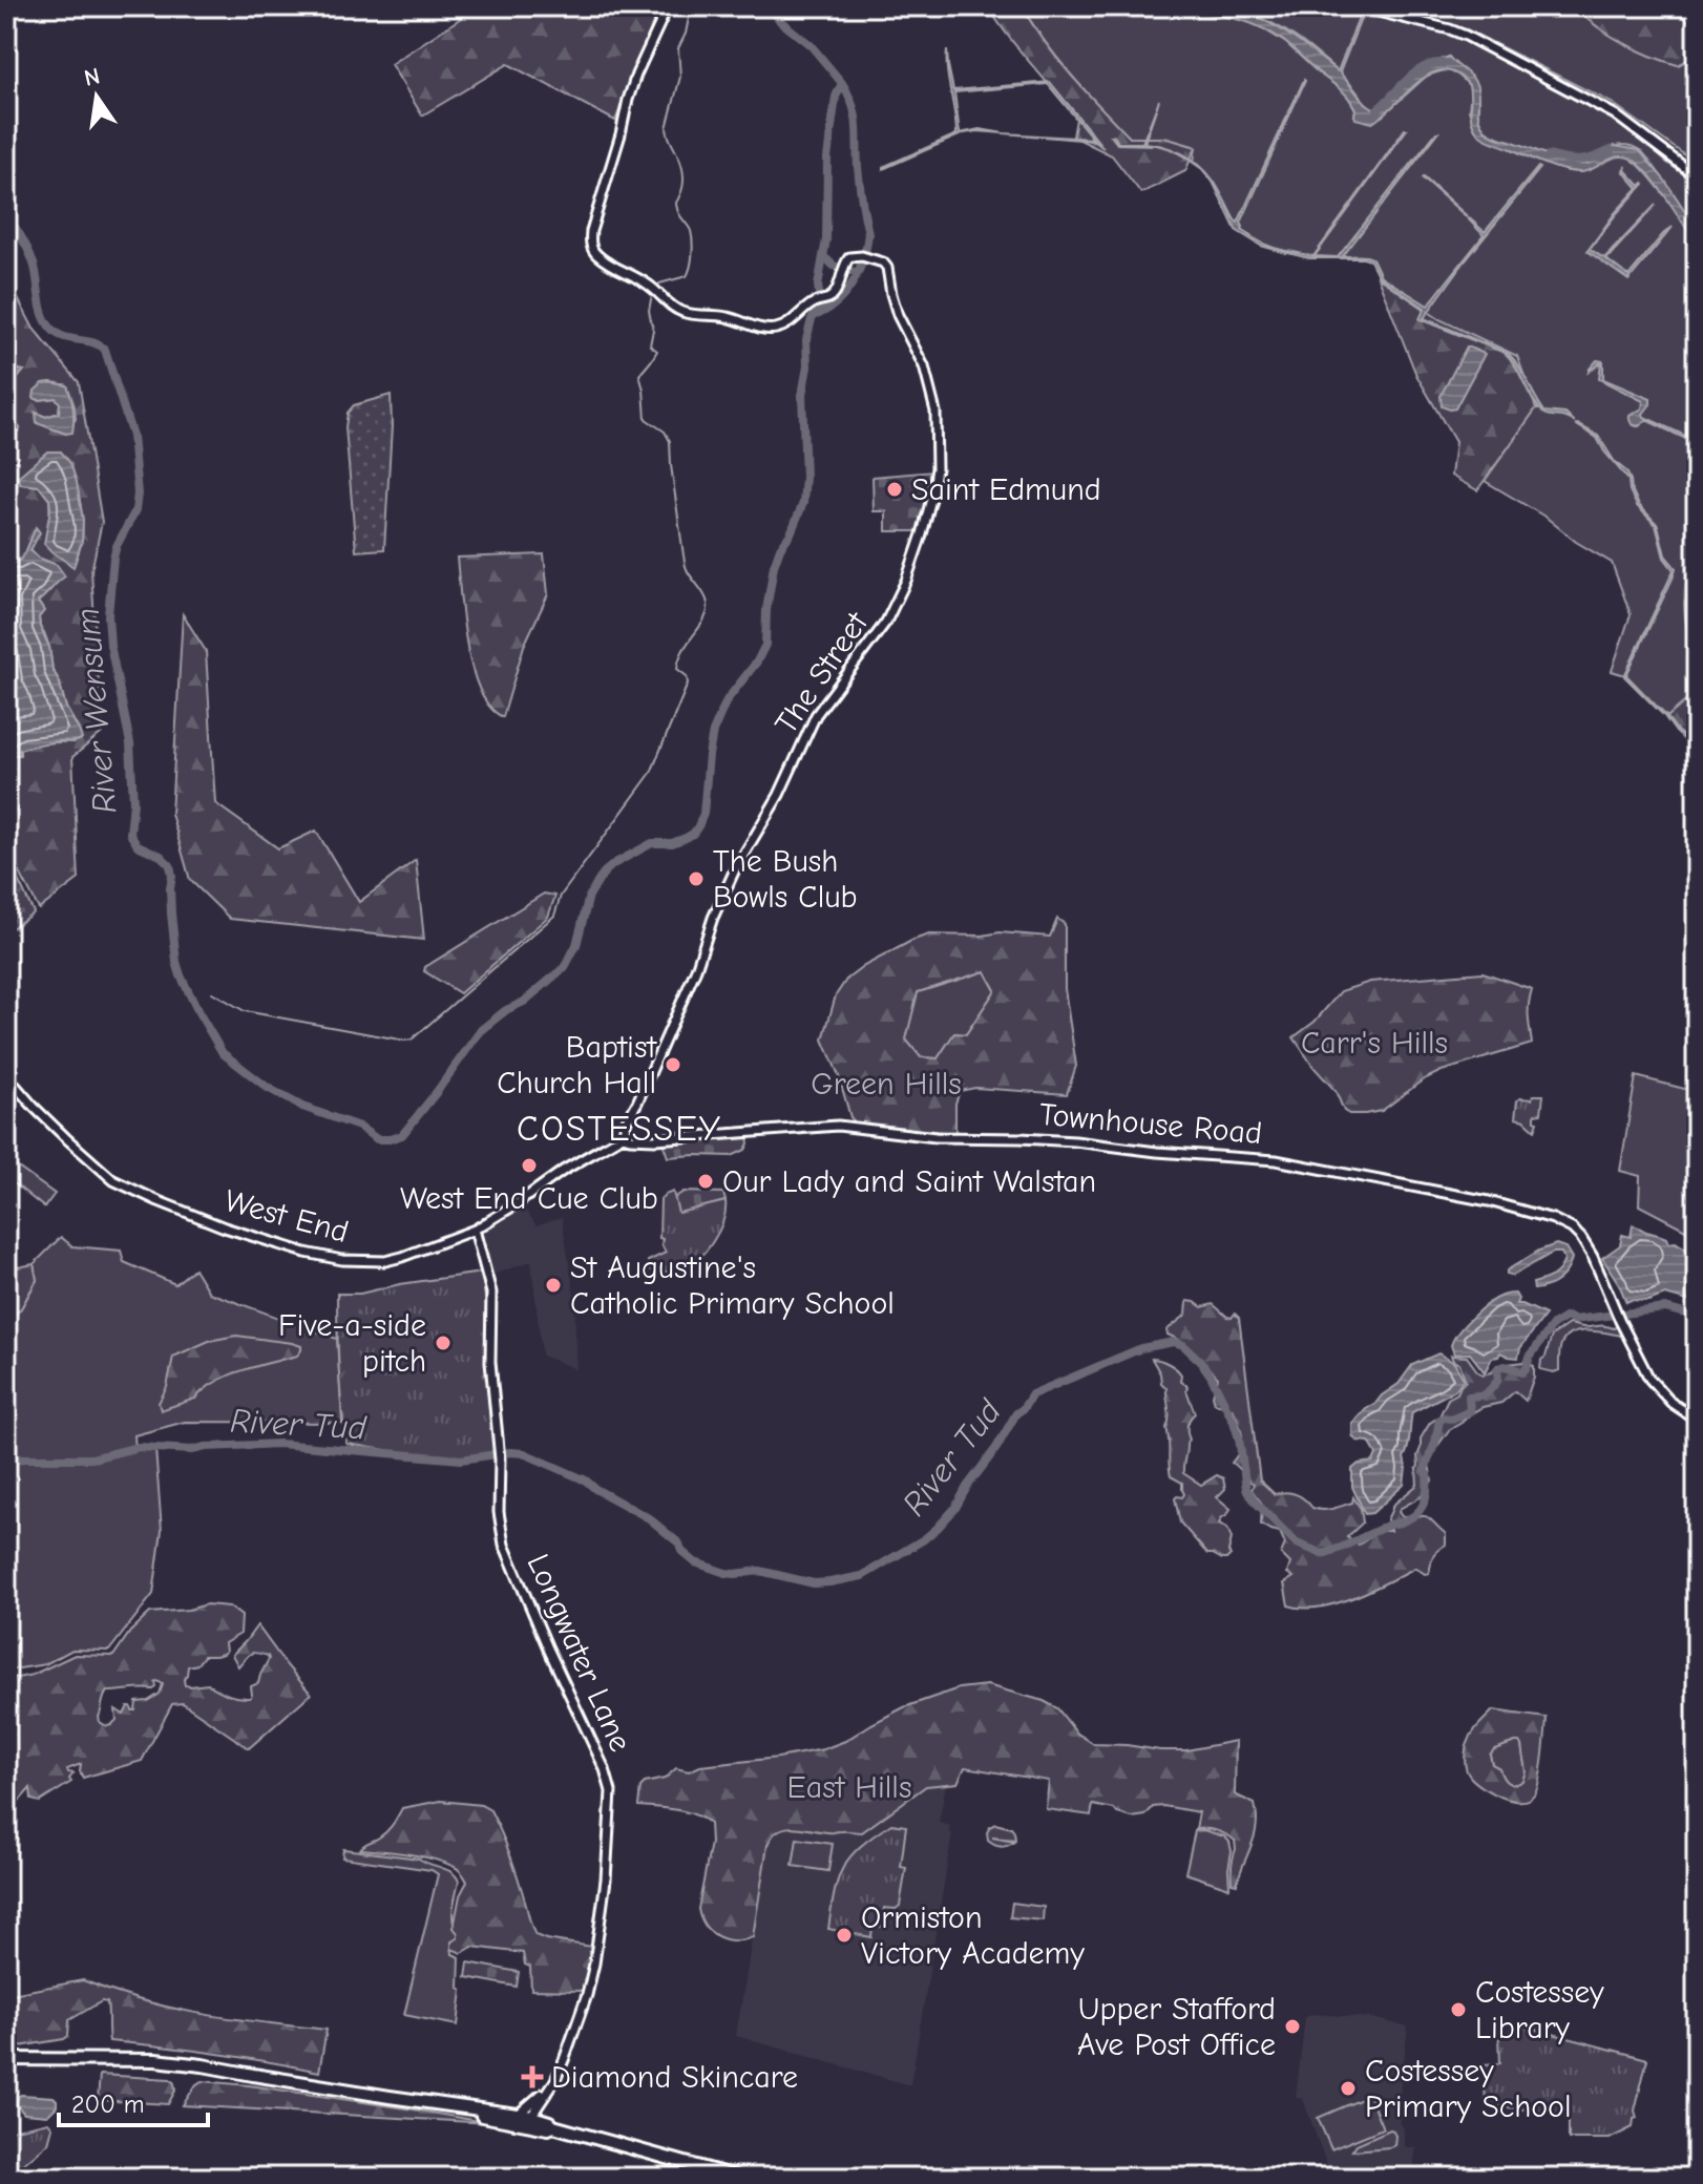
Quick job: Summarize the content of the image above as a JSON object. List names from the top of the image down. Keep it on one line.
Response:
{"streets":{"street":["The Street","Townhouse Road","West End","Longwater Lane"]},"crossings":[["The Street","Townhouse Road"],["The Street","West End"],["Townhouse Road","West End"],["West End","Longwater Lane"]],"districts":["COSTESSEY"],"water":["River Wensum","River Tud"],"parks":["Carr's Hills","Green Hills","East Hills"],"places":{"other":["Saint Edmund","The Bush Bowls Club","Baptist Church Hall","West End Cue Club","Our Lady and Saint Walstan","St Augustine's Catholic Primary School","Five-a-side pitch","Ormiston Victory Academy","Costessey Library","Upper Stafford Ave Post Office","Costessey Primary School"],"health":["Diamond Skincare"]},"scale_bar":"200 m","north":"top"}
